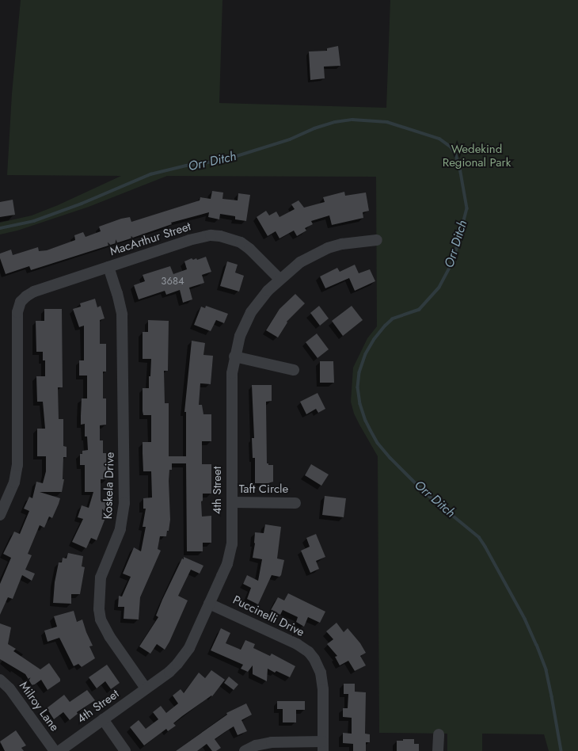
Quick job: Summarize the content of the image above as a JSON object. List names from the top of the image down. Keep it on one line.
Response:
{"streets":{"street":["MacArthur Street","Koskela Drive","Taft Circle","4th Street","Puccinelli Drive","Milroy Lane"]},"crossings":[["MacArthur Street","Koskela Drive"],["MacArthur Street","4th Street"],["Koskela Drive","4th Street"],["Taft Circle","4th Street"],["4th Street","Puccinelli Drive"]],"water":["Orr Ditch"],"parks":["Wedekind Regional Park"],"house_numbers":["3684"]}
